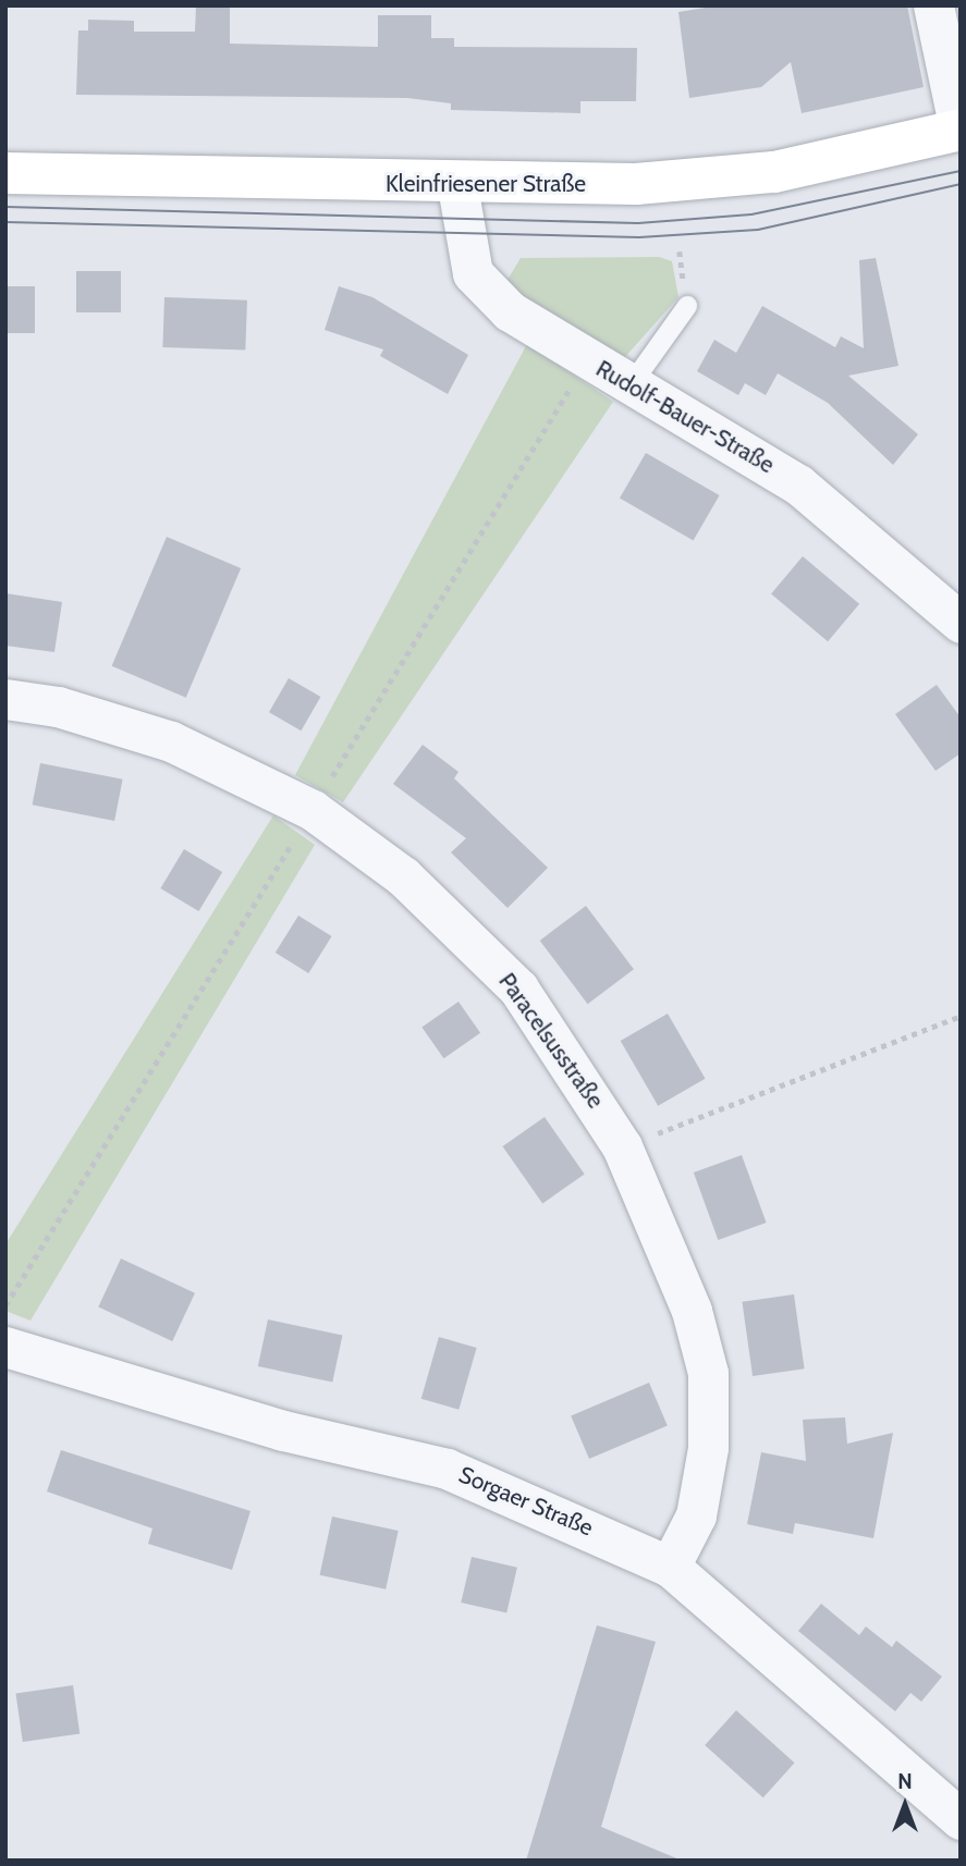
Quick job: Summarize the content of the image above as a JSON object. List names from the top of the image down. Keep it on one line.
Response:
{"streets":{"street":["Kleinfriesener Straße","Rudolf-Bauer-Straße","Paracelsusstraße","Sorgaer Straße"]},"crossings":[["Kleinfriesener Straße","Rudolf-Bauer-Straße"],["Paracelsusstraße","Sorgaer Straße"]],"north":"top"}
